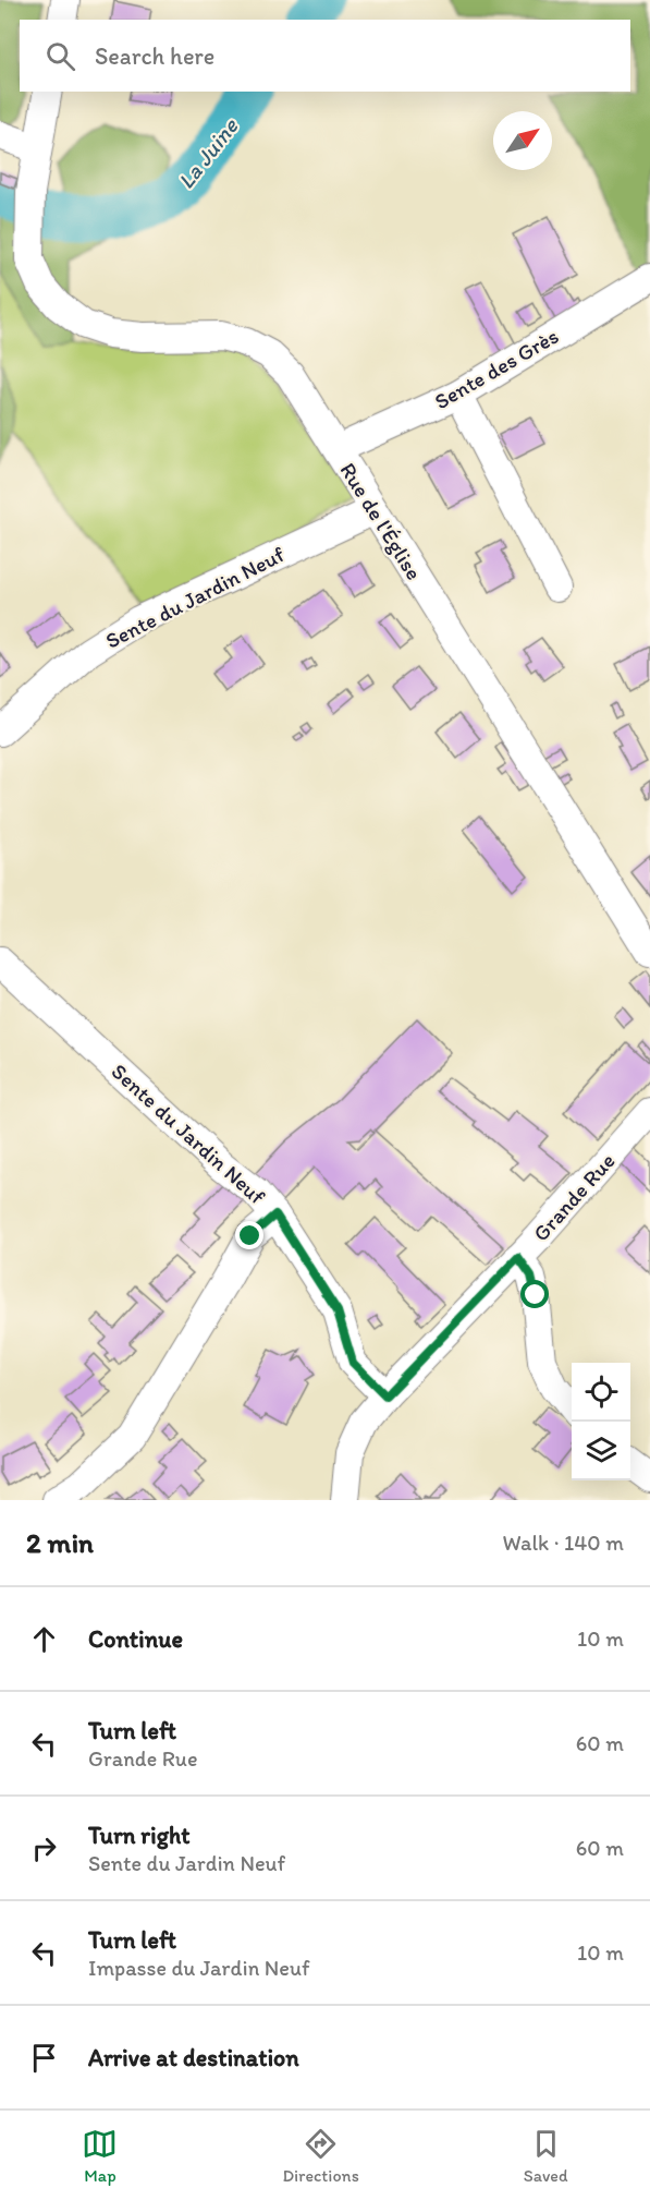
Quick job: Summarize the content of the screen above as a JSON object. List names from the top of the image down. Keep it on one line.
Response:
{"streets":{"street":["Sente des Grès","Rue de l'Église","Sente du Jardin Neuf","Grande Rue"]},"crossings":[["Sente des Grès","Rue de l'Église"],["Rue de l'Église","Sente du Jardin Neuf"],["Sente du Jardin Neuf","Grande Rue"]],"water":["La Juine"],"north":"top right","page":{"search":"Search here","heading":["2 min","Walk · 140 m"],"list":[["Continue","10 m"],["Turn left","Grande Rue","60 m"],["Turn right","Sente du Jardin Neuf","60 m"],["Turn left","Impasse du Jardin Neuf","10 m"],"Arrive at destination"],"nav":["Map","Directions","Saved"]}}
